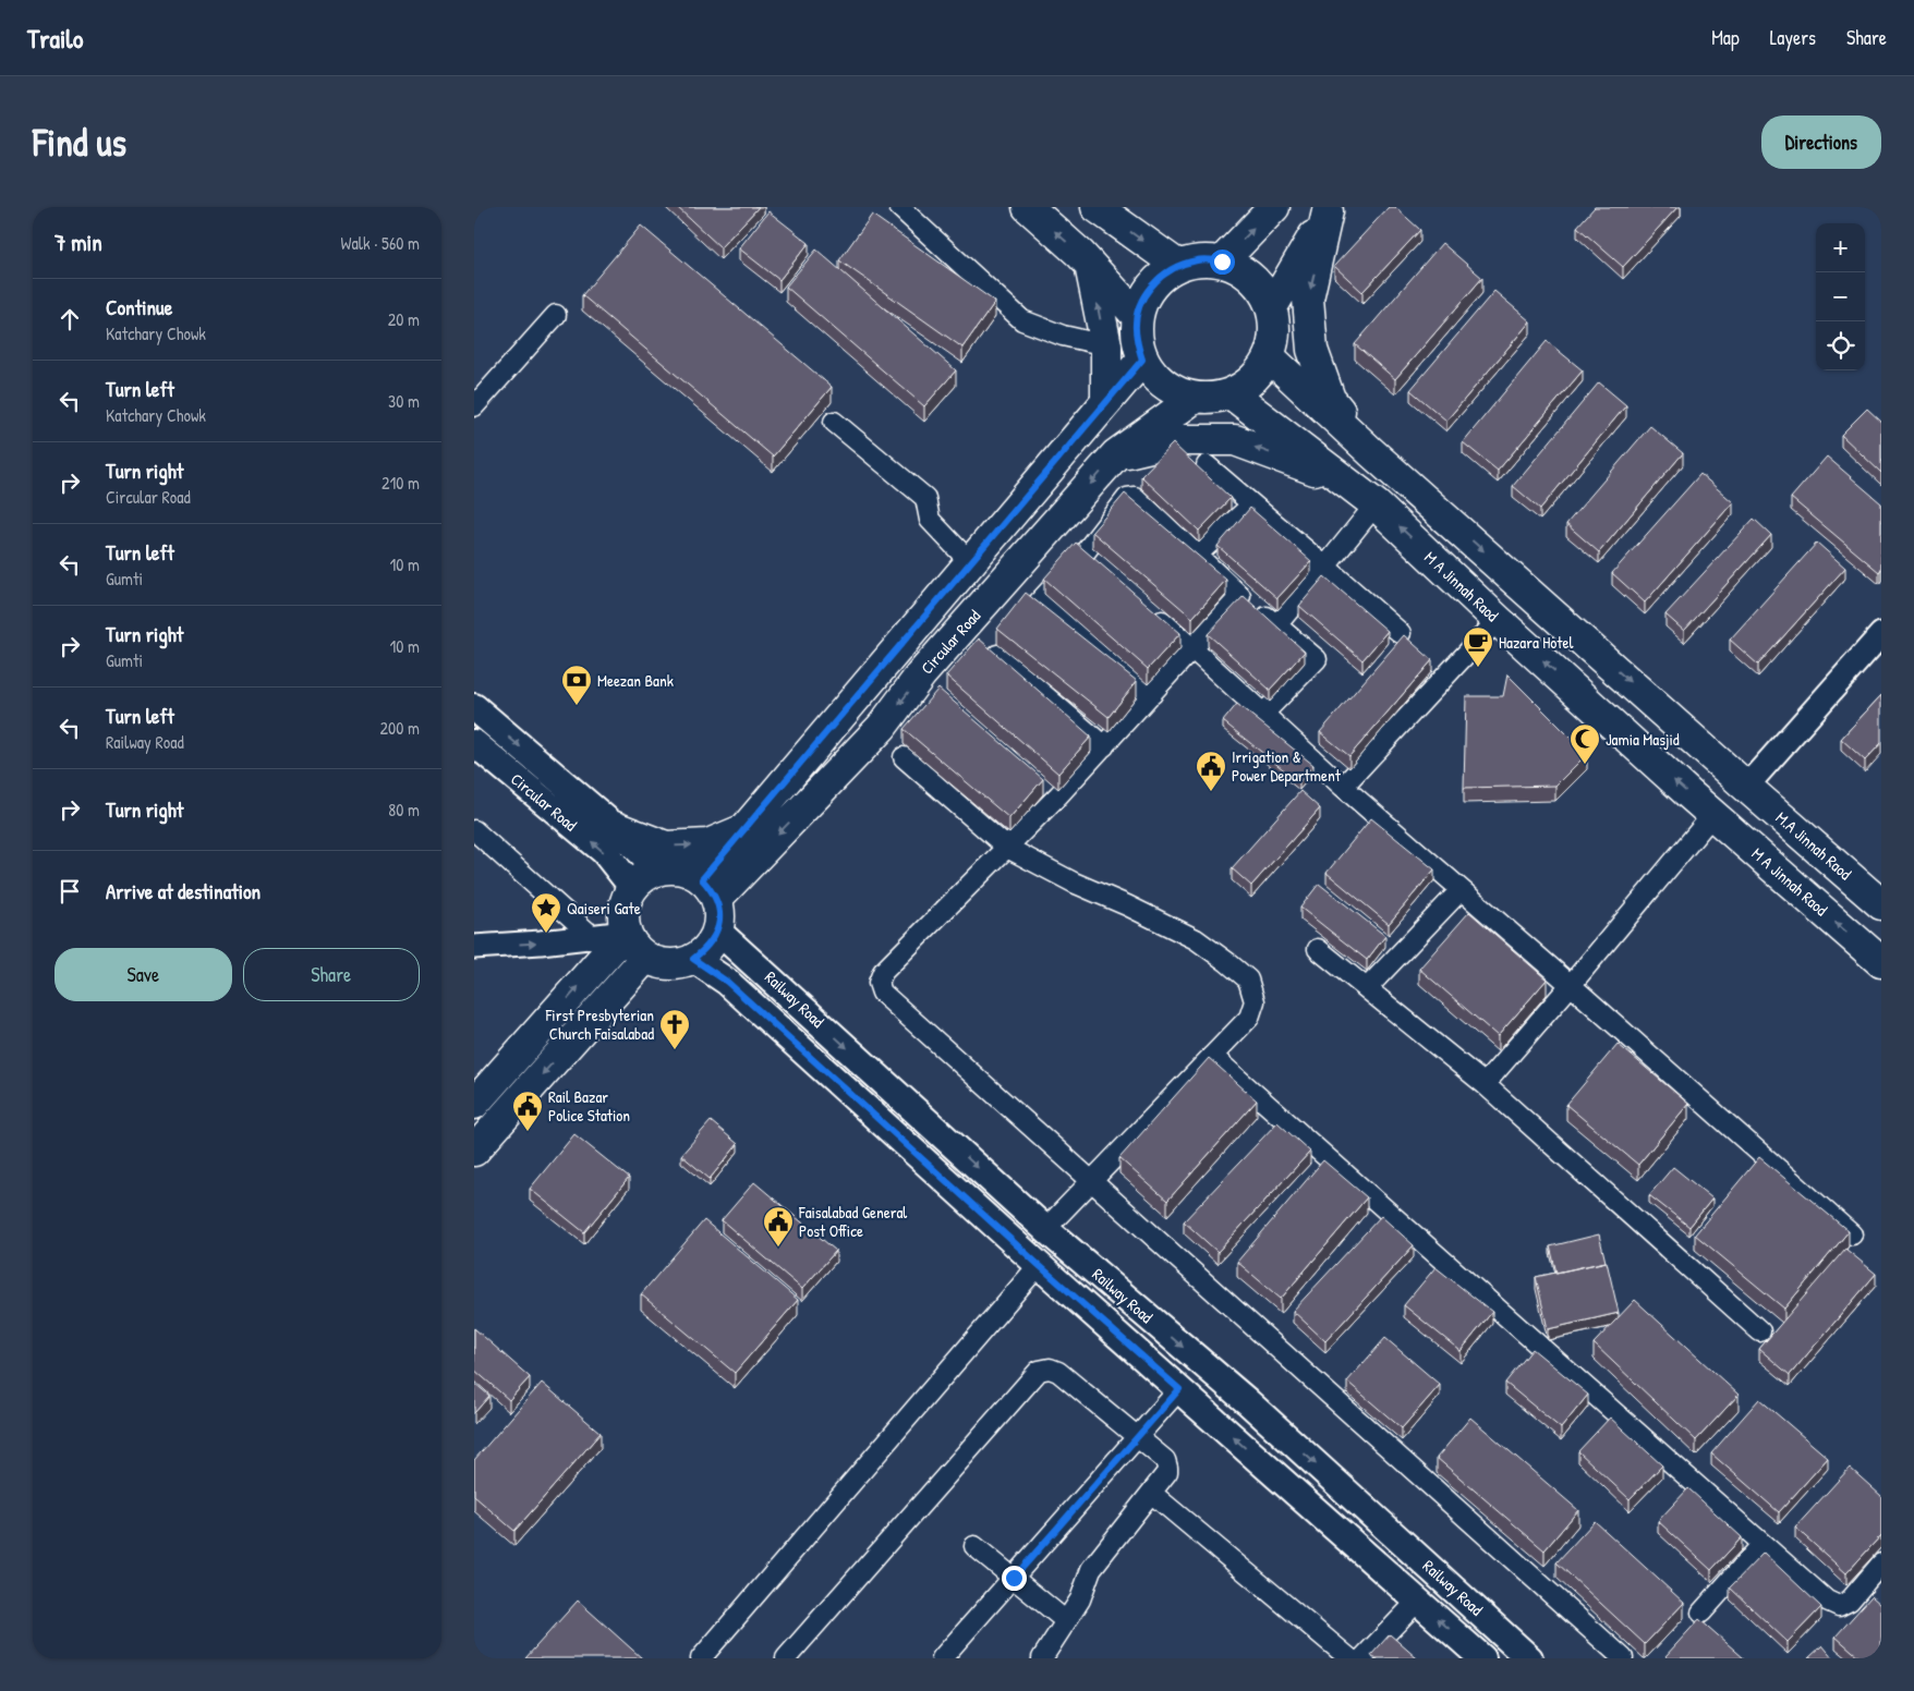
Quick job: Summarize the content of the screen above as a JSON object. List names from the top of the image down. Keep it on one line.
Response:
{"streets":{"main road":["M A Jinnah Raod","Circular Road","M.A Jinnah Raod","Railway Road"]},"crossings":[["M A Jinnah Raod","Circular Road"],["Circular Road","Railway Road"]],"places":{"cafe":["Hazara Hotel"],"bank":["Meezan Bank"],"mosque":["Jamia Masjid"],"public building":["Irrigation & Power Department","Rail Bazar Police Station","Faisalabad General Post Office"],"place":["Qaiseri Gate"],"church":["First Presbyterian Church Faisalabad"]},"page":{"header":"Trailo","nav":["Map","Layers","Share"],"buttons":["Directions",["Save","Share"]],"title":"Find us","heading":["7 min","Walk · 560 m"],"map_buttons":["+","−"],"list":[["Continue","Katchary Chowk","20 m"],["Turn left","Katchary Chowk","30 m"],["Turn right","Circular Road","210 m"],["Turn left","Gumti","10 m"],["Turn right","Gumti","10 m"],["Turn left","Railway Road","200 m"],["Turn right","80 m"],"Arrive at destination"]}}
